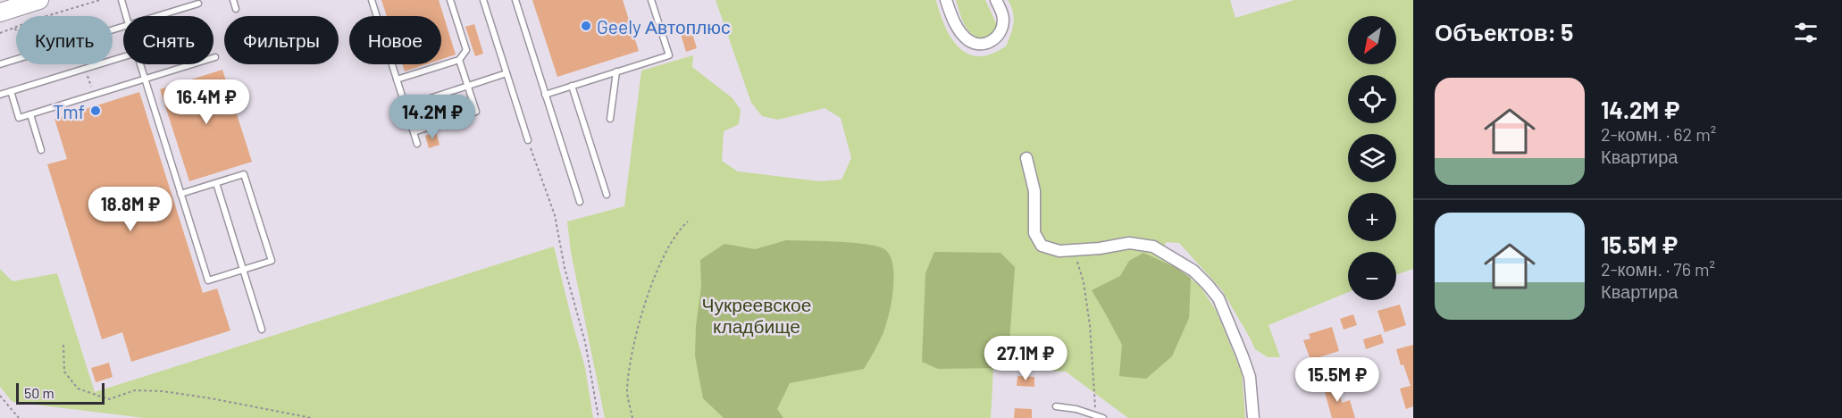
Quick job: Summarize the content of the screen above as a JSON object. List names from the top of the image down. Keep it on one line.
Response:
{"parks":["Чукреевское кладбище"],"places":["Geely Автоплюс","Tmf"],"scale_bar":"50 m","north":"bottom left","page":{"heading":"Объектов: 5","map_buttons":["+","−"],"chip":["Купить","Снять","Фильтры","Новое"],"list":[{"name":"14.2M ₽","note":"2-комн. · 62 m² · Квартира"},{"name":"15.5M ₽","note":"2-комн. · 76 m² · Квартира"}],"price":["16.4M ₽","14.2M ₽","18.8M ₽","27.1M ₽","15.5M ₽"],"scale":"50 m"}}
